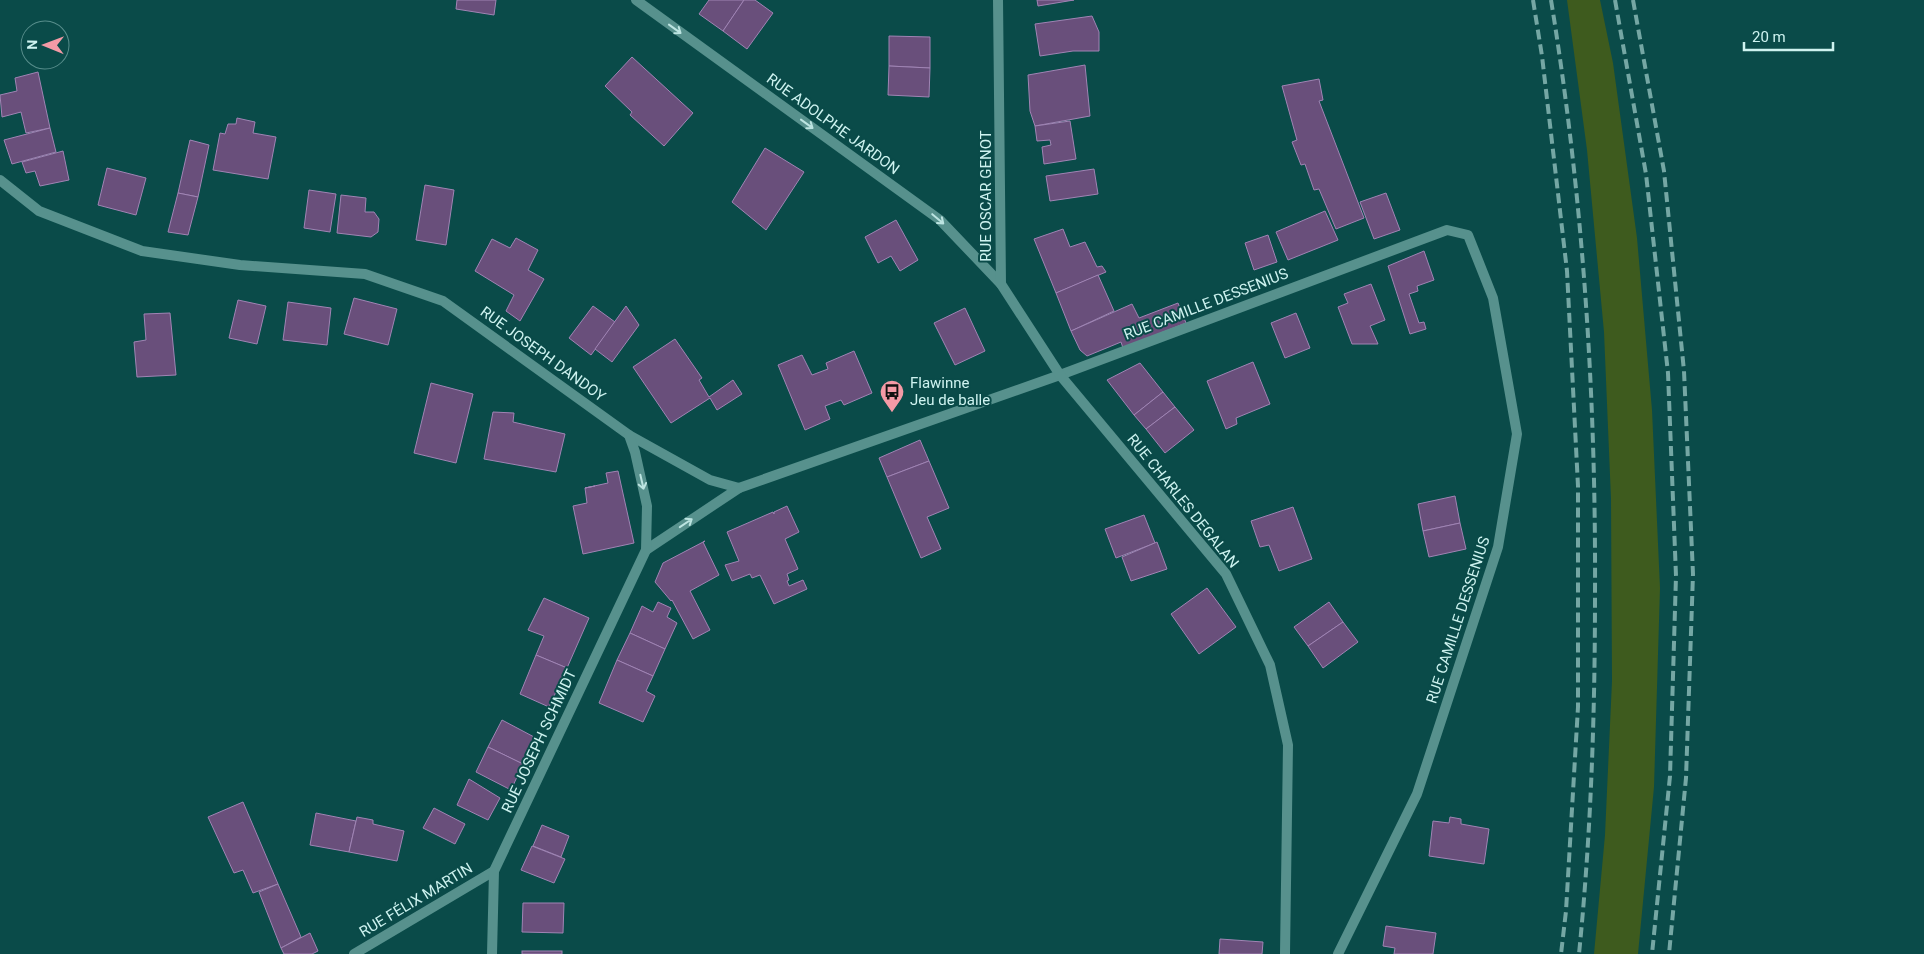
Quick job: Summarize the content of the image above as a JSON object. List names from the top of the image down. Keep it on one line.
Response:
{"streets":{"street":["RUE ADOLPHE JARDON","RUE OSCAR GENOT","RUE CAMILLE DESSENIUS","RUE JOSEPH DANDOY","RUE CHARLES DEGALAN","RUE JOSEPH SCHMIDT","RUE FÉLIX MARTIN"]},"crossings":[["RUE ADOLPHE JARDON","RUE OSCAR GENOT"],["RUE CAMILLE DESSENIUS","RUE CHARLES DEGALAN"],["RUE JOSEPH SCHMIDT","RUE FÉLIX MARTIN"]],"one_way":["RUE ADOLPHE JARDON"],"places":{"bus stop":["Flawinne Jeu de balle"]},"scale_bar":"20 m","north":"left"}
